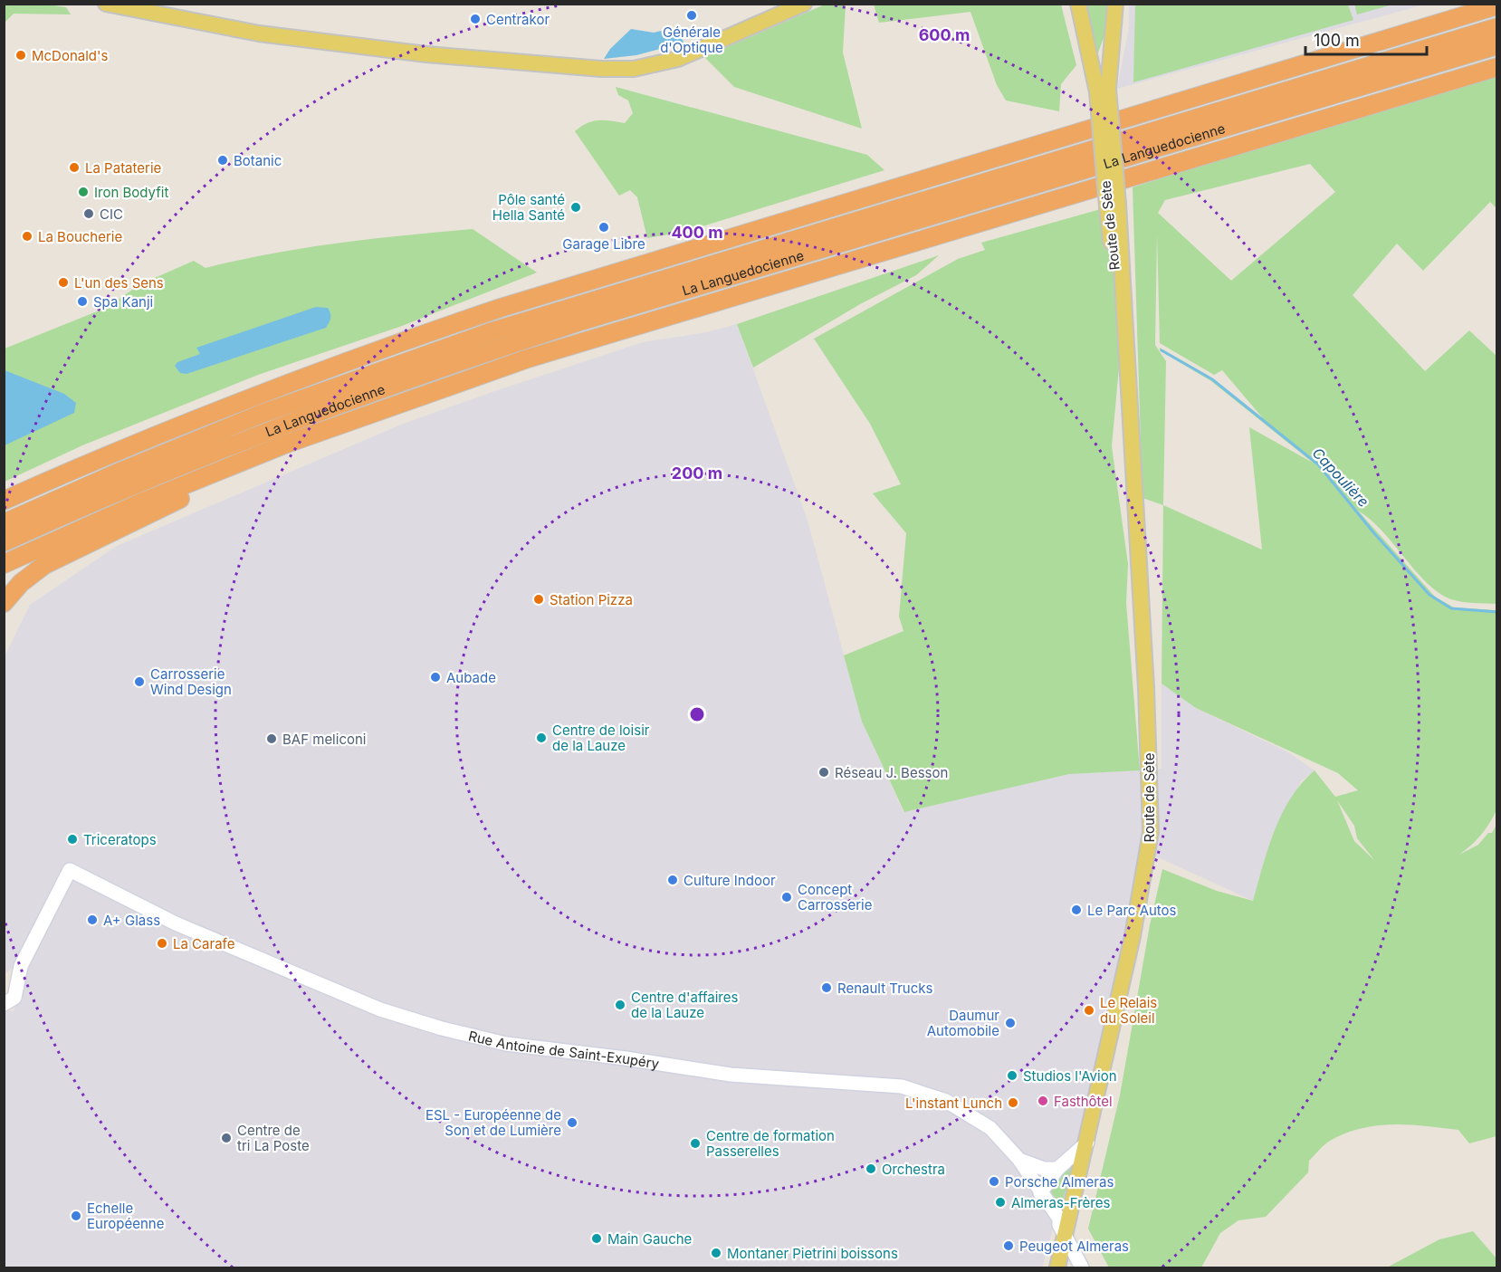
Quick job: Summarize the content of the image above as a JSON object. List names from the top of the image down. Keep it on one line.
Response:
{"streets":{"highway":["La Languedocienne"],"main road":["Route de Sète"],"street":["Rue Antoine de Saint-Exupéry"]},"crossings":[["Route de Sète","Rue Antoine de Saint-Exupéry"]],"water":["Capoulière"],"places":["Générale d'Optique","Centrakor","McDonald's","Botanic","La Pataterie","Iron Bodyfit","Pôle santé Hella Santé","CIC","Garage Libre","La Boucherie","L'un des Sens","Spa Kanji","Station Pizza","Aubade","Carrosserie Wind Design","Centre de loisir de la Lauze","BAF meliconi","Réseau J. Besson","Triceratops","Culture Indoor","Concept Carrosserie","Le Parc Autos","A+ Glass","La Carafe","Renault Trucks","Centre d'affaires de la Lauze","Le Relais du Soleil","Daumur Automobile","Studios l'Avion","Fasthôtel","L'instant Lunch","ESL - Européenne de Son et de Lumière","Centre de tri La Poste","Centre de formation Passerelles","Orchestra","Porsche Almeras","Almeras-Frères","Echelle Européenne","Main Gauche","Peugeot Almeras","Montaner Pietrini boissons"],"scale_bar":"100 m","rings":["600 m","400 m","200 m"]}
